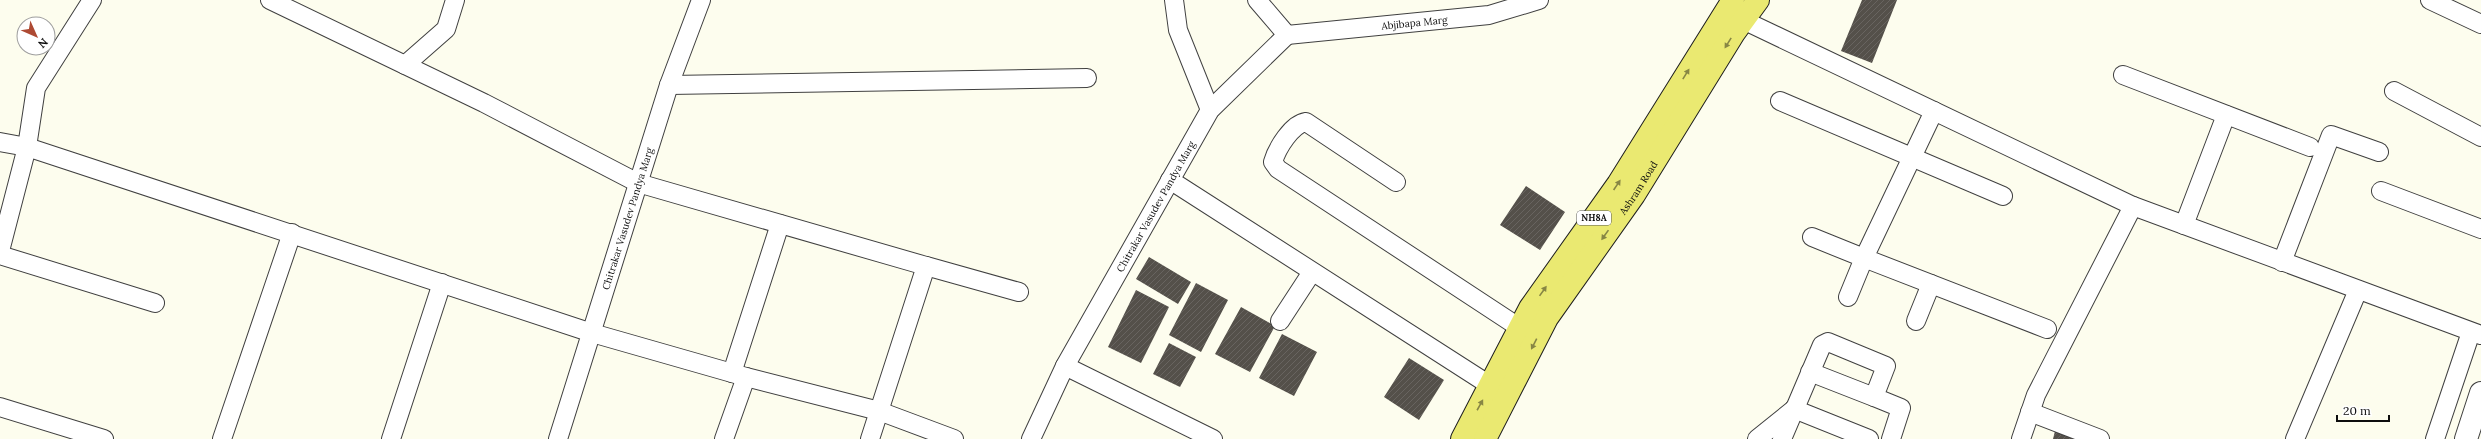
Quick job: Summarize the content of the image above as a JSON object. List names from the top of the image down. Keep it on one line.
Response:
{"streets":{"main road":["Ashram Road","NH8A"],"street":["Abjibapa Marg","Chitrakar Vasudev Pandya Marg"]},"crossings":[["Abjibapa Marg","Chitrakar Vasudev Pandya Marg"]],"scale_bar":"20 m","north":"bottom right"}
